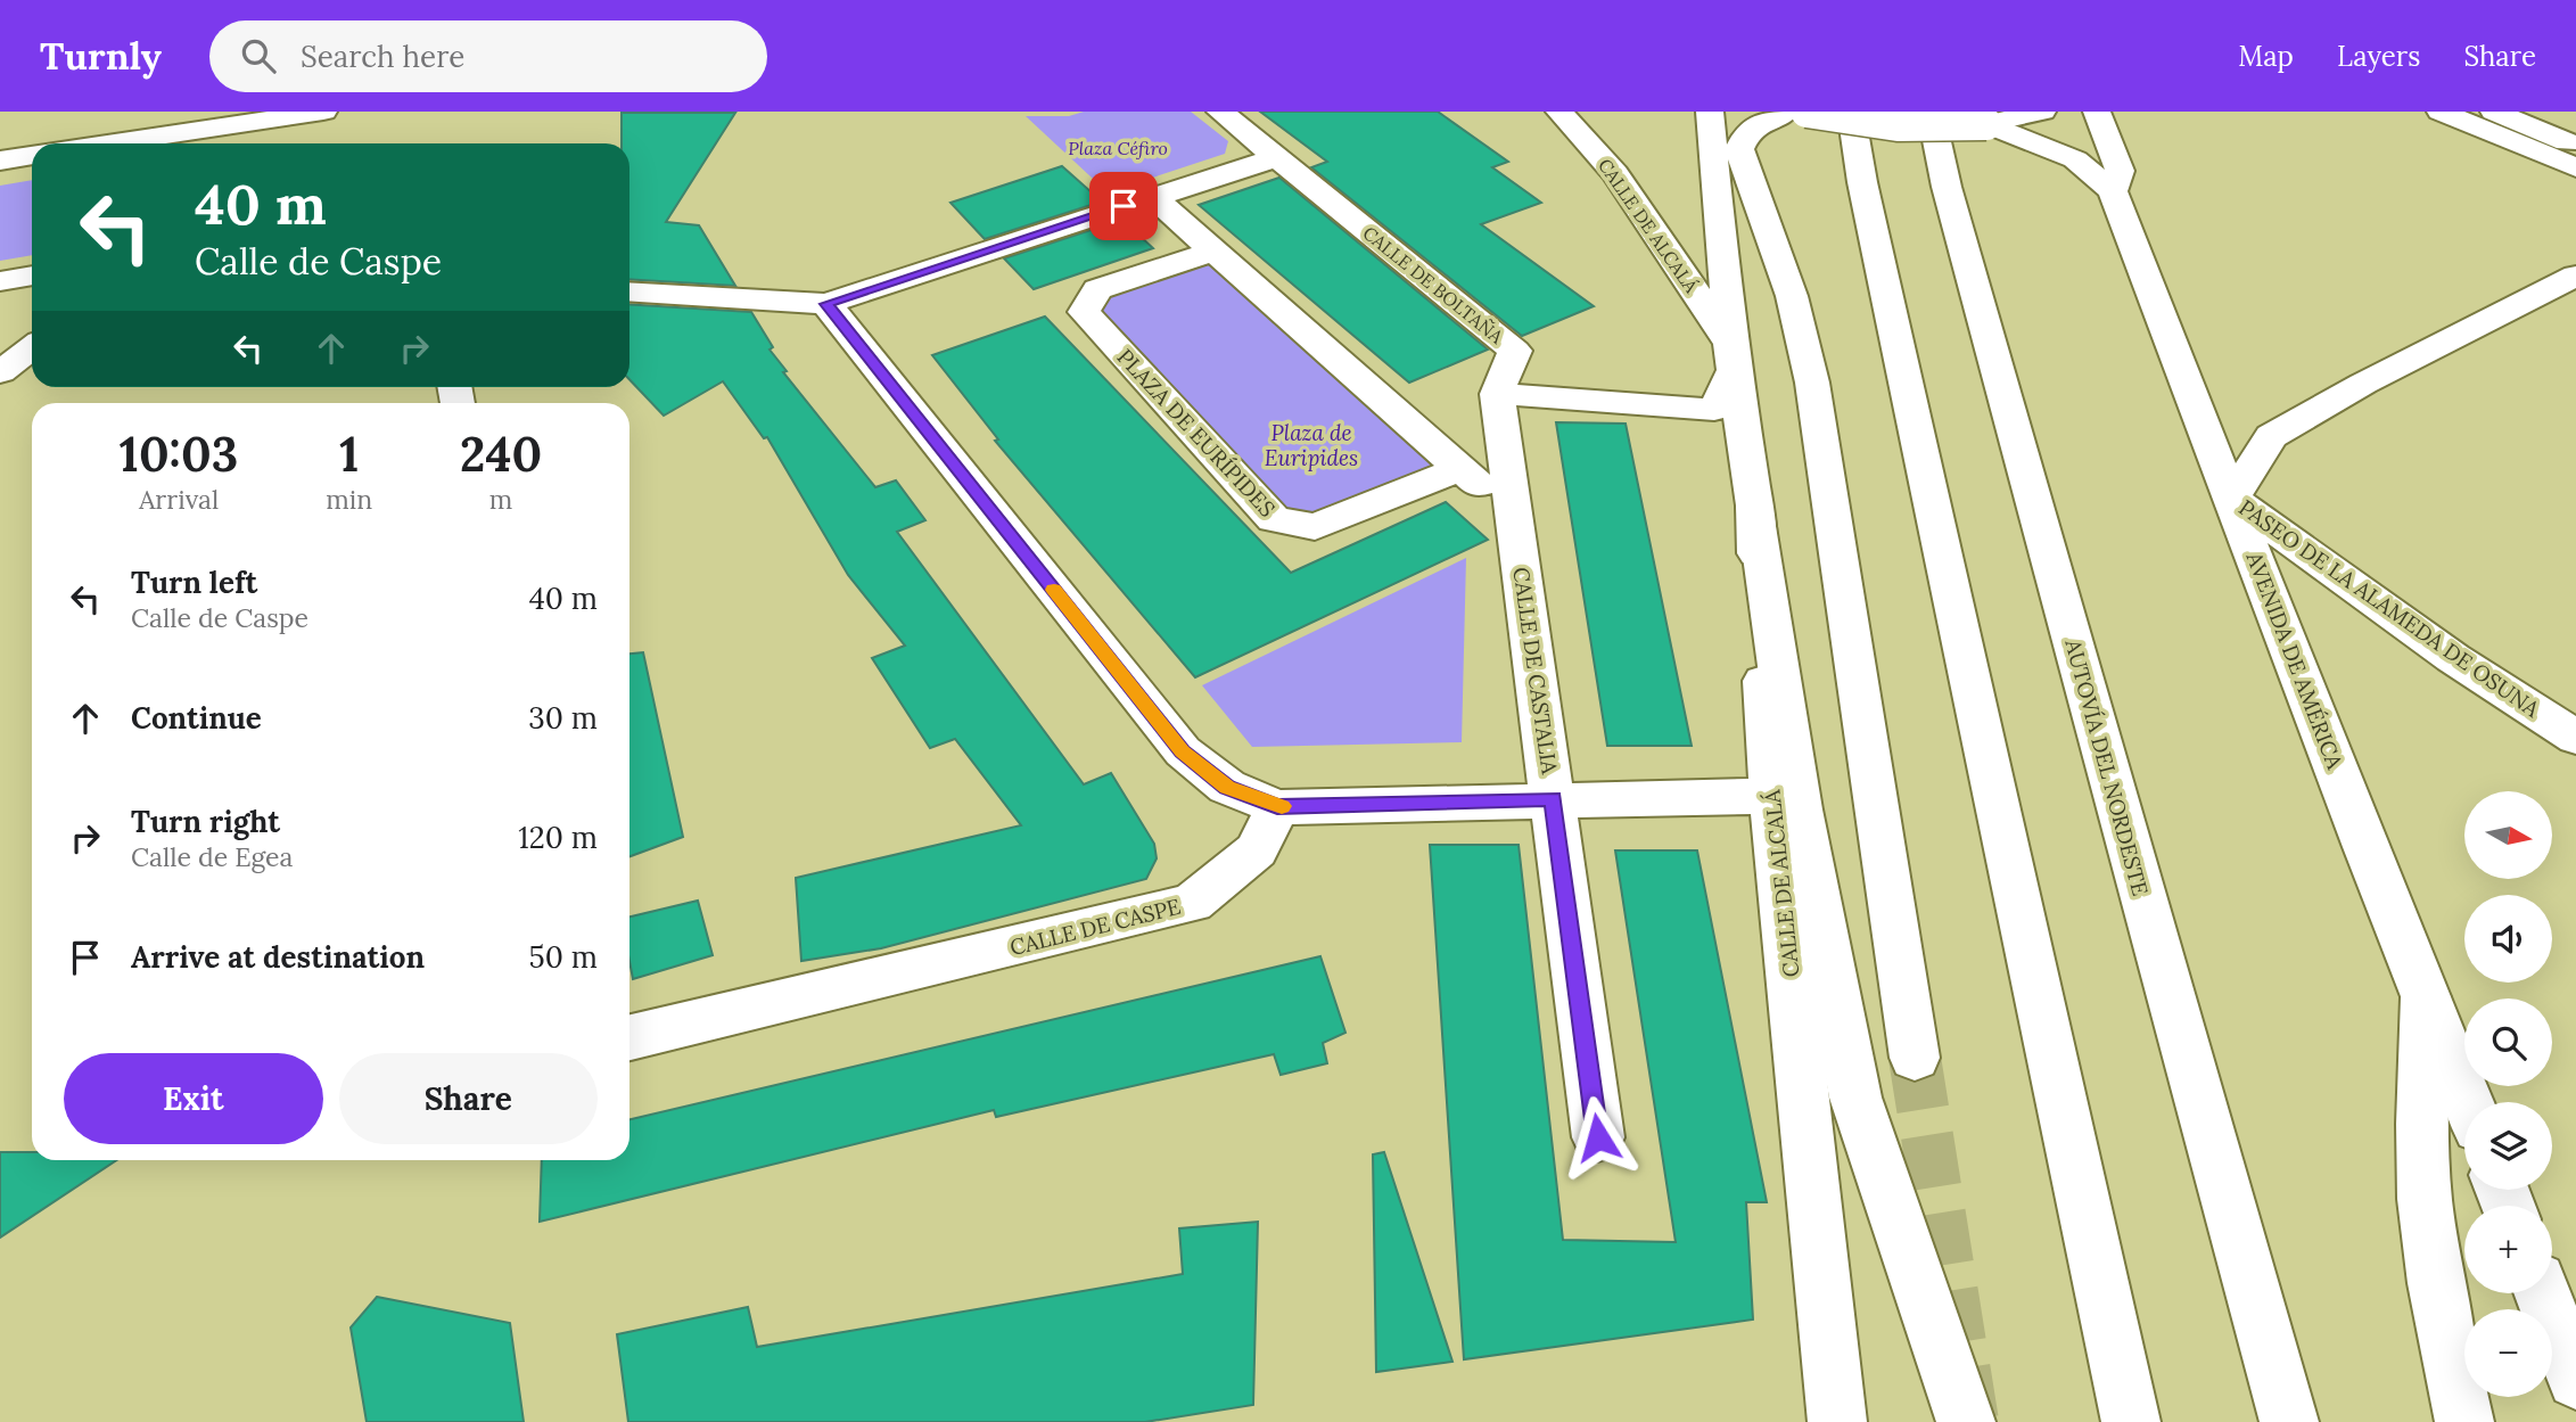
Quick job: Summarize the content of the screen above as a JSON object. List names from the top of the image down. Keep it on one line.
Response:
{"streets":{"main road":["CALLE DE ALCALÁ","CALLE DE BOLTAÑA","PLAZA DE EURÍPIDES","PASEO DE LA ALAMEDA DE OSUNA","AVENIDA DE AMÉRICA","CALLE DE CASTALIA","AUTOVÍA DEL NORDESTE","CALLE DE CASPE"]},"crossings":[["CALLE DE BOLTAÑA","CALLE DE CASTALIA"],["PASEO DE LA ALAMEDA DE OSUNA","AVENIDA DE AMÉRICA"]],"parks":["Plaza Céfiro","Plaza de Euripides"],"north":"right","page":{"header":"Turnly","search":"Search here","nav":["Map","Layers","Share"],"turn":["40 m","Calle de Caspe"],"eta":["10:03","Arrival","1","min","240","m"],"list":[{"name":"Turn left","note":"Calle de Caspe","value":"40 m"},{"name":"Continue","value":"30 m"},{"name":"Turn right","note":"Calle de Egea","value":"120 m"},{"name":"Arrive at destination","value":"50 m"}],"map_buttons":["+","−"],"buttons":["Exit","Share"]}}
